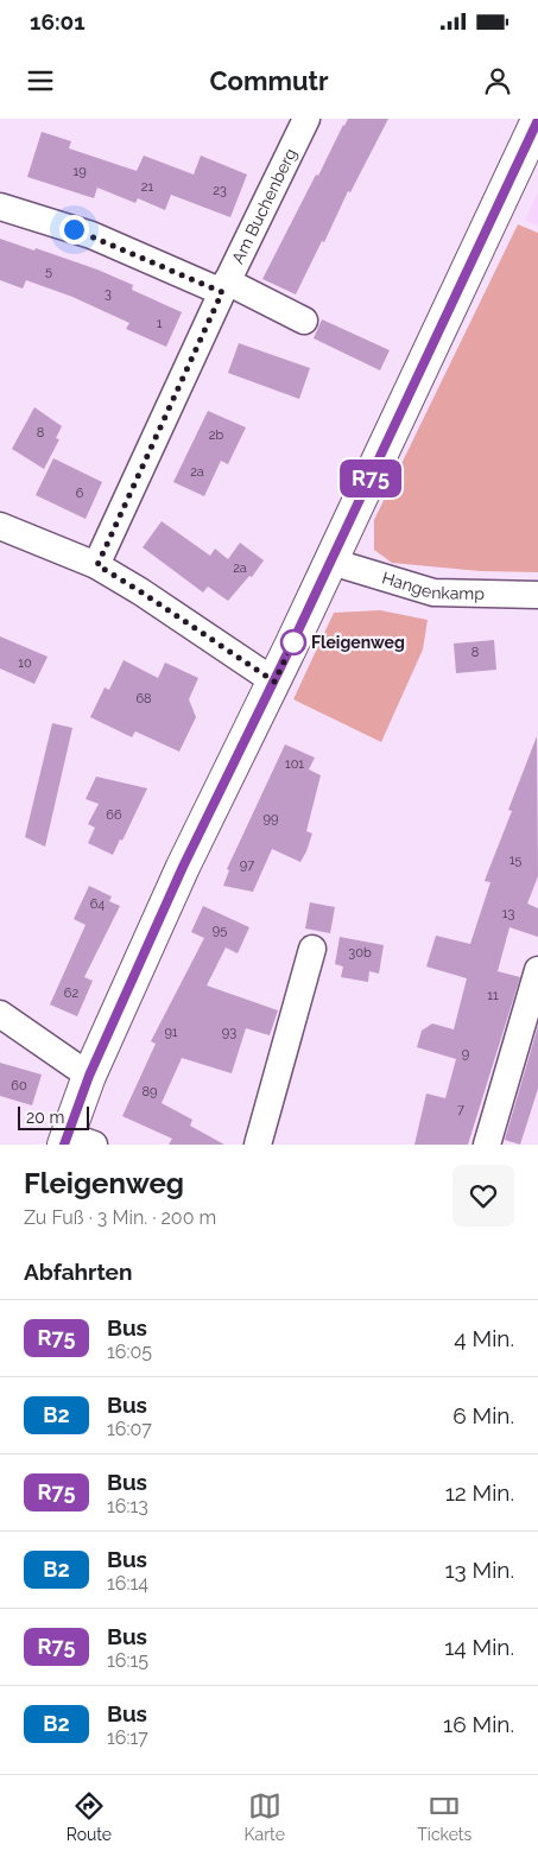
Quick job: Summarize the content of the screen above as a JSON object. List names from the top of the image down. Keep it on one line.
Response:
{"streets":{"street":["Am Buchenberg","Hangenkamp"]},"places":["Fleigenweg"],"lines":["bus line R75"],"house_numbers":["19","21","23","5","3","1","8","2b","2a","6","2a","8","10","68","101","66","99","15","97","64","13","95","30b","62","11","91","93","9","60","89","7"],"scale_bar":"20 m","page":{"status":"16:01","header":"Commutr","on_map":"R75","scale":"20 m","heading":[["Fleigenweg","Zu Fuß · 3 Min. · 200 m"],"Abfahrten"],"list":[{"mark":"R75","name":"Bus","note":"16:05","value":"4 Min."},{"mark":"B2","name":"Bus","note":"16:07","value":"6 Min."},{"mark":"R75","name":"Bus","note":"16:13","value":"12 Min."},{"mark":"B2","name":"Bus","note":"16:14","value":"13 Min."},{"mark":"R75","name":"Bus","note":"16:15","value":"14 Min."},{"mark":"B2","name":"Bus","note":"16:17","value":"16 Min."}],"tabs":["Route","Karte","Tickets"]}}
